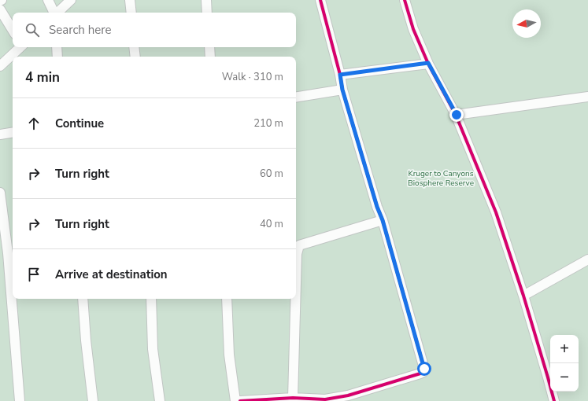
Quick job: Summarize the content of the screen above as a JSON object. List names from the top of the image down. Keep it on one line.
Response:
{"parks":["Kruger to Canyons Biosphere Reserve"],"north":"left","page":{"search":"Search here","heading":["4 min","Walk · 310 m"],"list":[["Continue","210 m"],["Turn right","60 m"],["Turn right","40 m"],"Arrive at destination"],"map_buttons":["+","−"]}}
